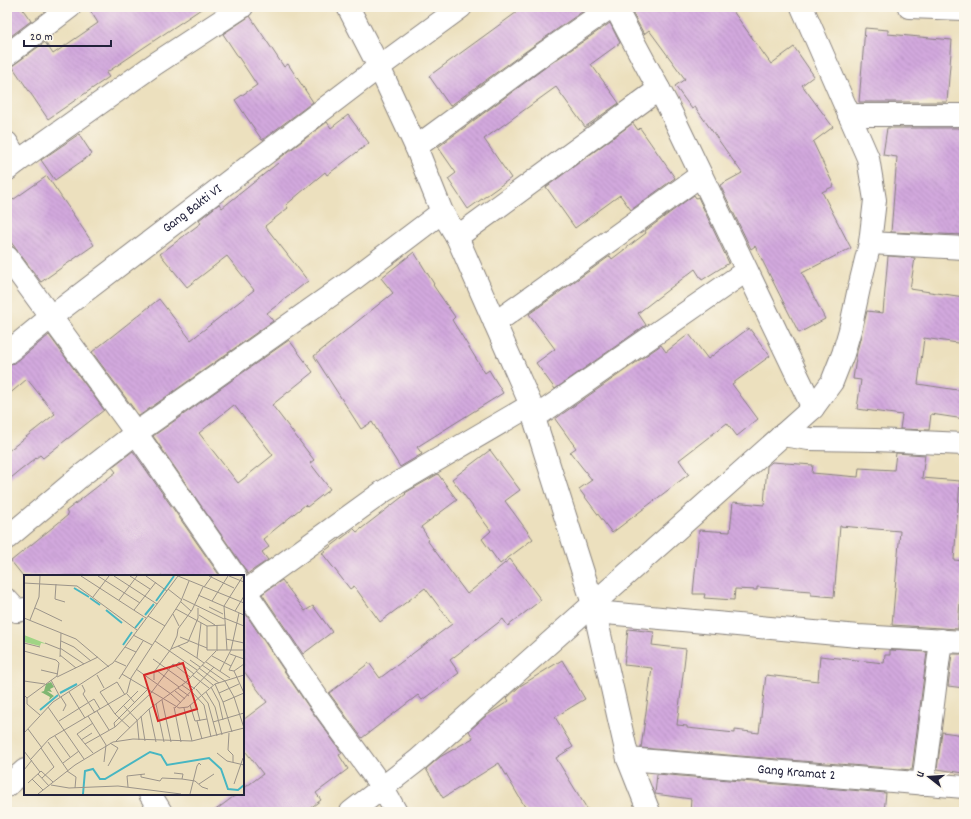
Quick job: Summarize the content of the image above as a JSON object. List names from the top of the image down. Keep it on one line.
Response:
{"streets":{"street":["Gang Bakti VI","Gang Kramat 2"]},"scale_bar":"20 m","north":"left"}
